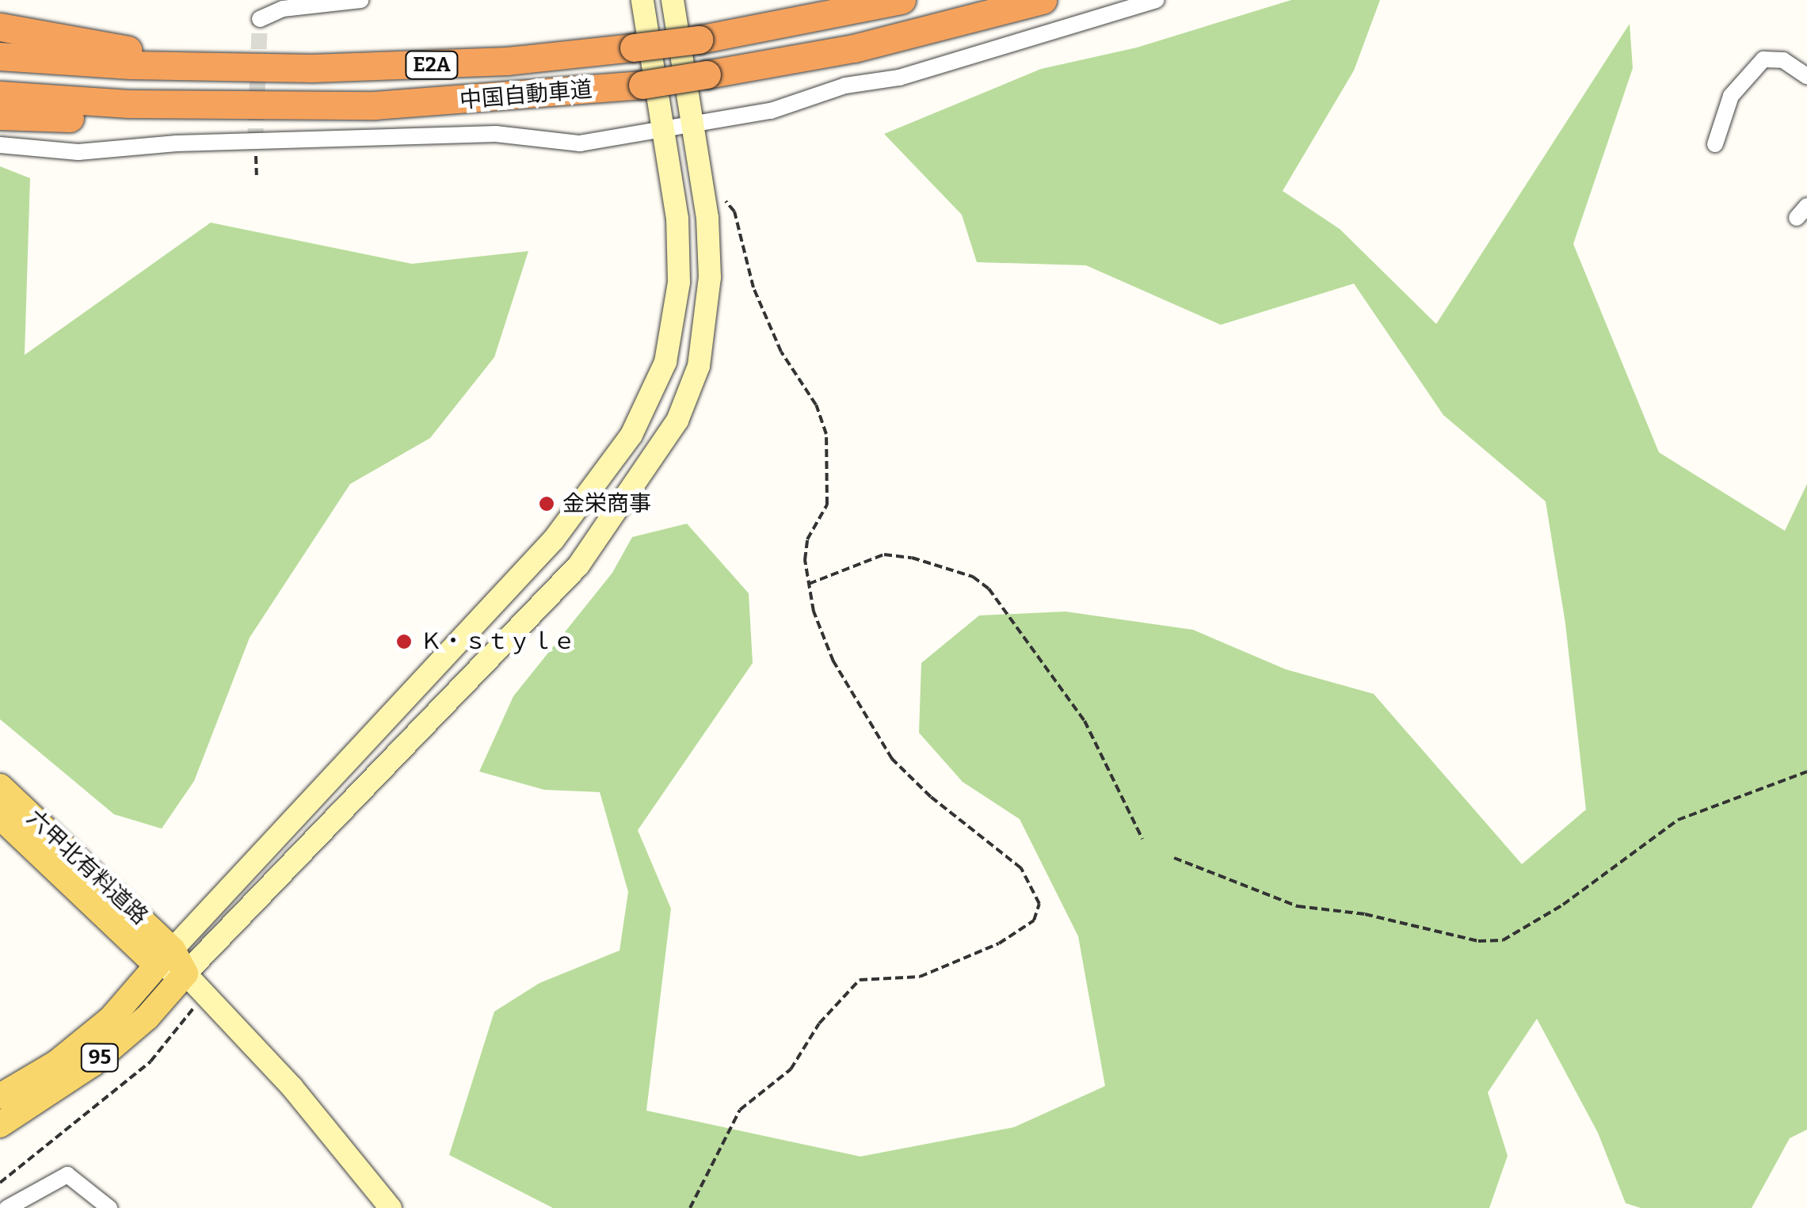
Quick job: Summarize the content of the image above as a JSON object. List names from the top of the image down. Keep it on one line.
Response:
{"streets":{"highway":["E2A","中国自動車道"],"main road":["六甲北有料道路","95"]},"crossings":[["六甲北有料道路","95"]],"places":["金栄商事","Ｋ・ｓｔｙｌｅ"]}
